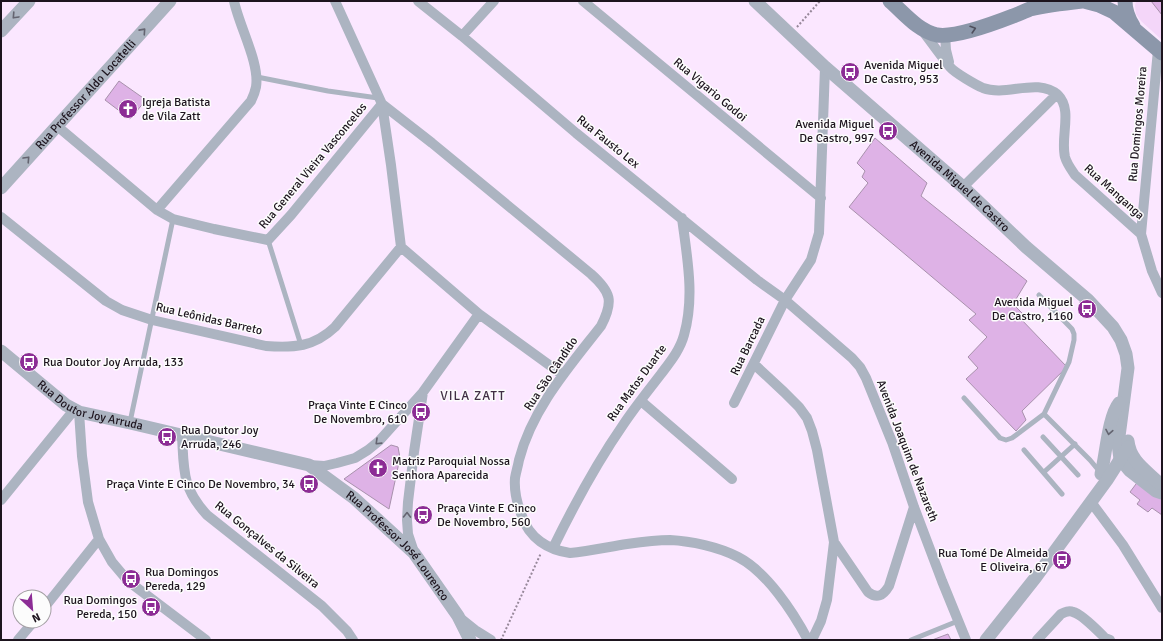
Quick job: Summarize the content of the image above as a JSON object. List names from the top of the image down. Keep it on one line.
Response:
{"streets":{"street":["Rua Vigario Godoi","Rua Professor Aldo Locatelli","Rua Domingos Moreira","Rua Fausto Lex","Rua General Vieira Vasconcelos","Avenida Miguel de Castro","Rua Manganga","Rua Leônidas Barreto","Rua Barcada","Rua São Cândido","Rua Matos Duarte","Rua Doutor Joy Arruda","Avenida Joaquim de Nazareth","Rua Gonçalves da Silveira","Rua Professor José Lourenco"]},"crossings":[["Rua Professor Aldo Locatelli","Rua General Vieira Vasconcelos"],["Rua Domingos Moreira","Rua Manganga"],["Rua Fausto Lex","Rua Barcada"],["Rua Fausto Lex","Rua Matos Duarte"],["Rua Fausto Lex","Avenida Joaquim de Nazareth"],["Rua General Vieira Vasconcelos","Rua São Cândido"],["Rua Barcada","Avenida Joaquim de Nazareth"],["Rua São Cândido","Rua Matos Duarte"],["Rua Doutor Joy Arruda","Rua Gonçalves da Silveira"],["Rua Doutor Joy Arruda","Rua Professor José Lourenco"]],"one_way":["Rua Professor Aldo Locatelli"],"districts":["VILA ZATT"],"places":{"bus stop":["Avenida Miguel De Castro, 953","Avenida Miguel De Castro, 997","Avenida Miguel De Castro, 1160","Rua Doutor Joy Arruda, 133","Praça Vinte E Cinco De Novembro, 610","Rua Doutor Joy Arruda, 246","Praça Vinte E Cinco De Novembro, 34","Praça Vinte E Cinco De Novembro, 560","Rua Tomé De Almeida E Oliveira, 67","Rua Domingos Pereda, 129","Rua Domingos Pereda, 150"],"church":["Igreja Batista de Vila Zatt","Matriz Paroquial Nossa Senhora Aparecida"]},"north":"bottom right"}
